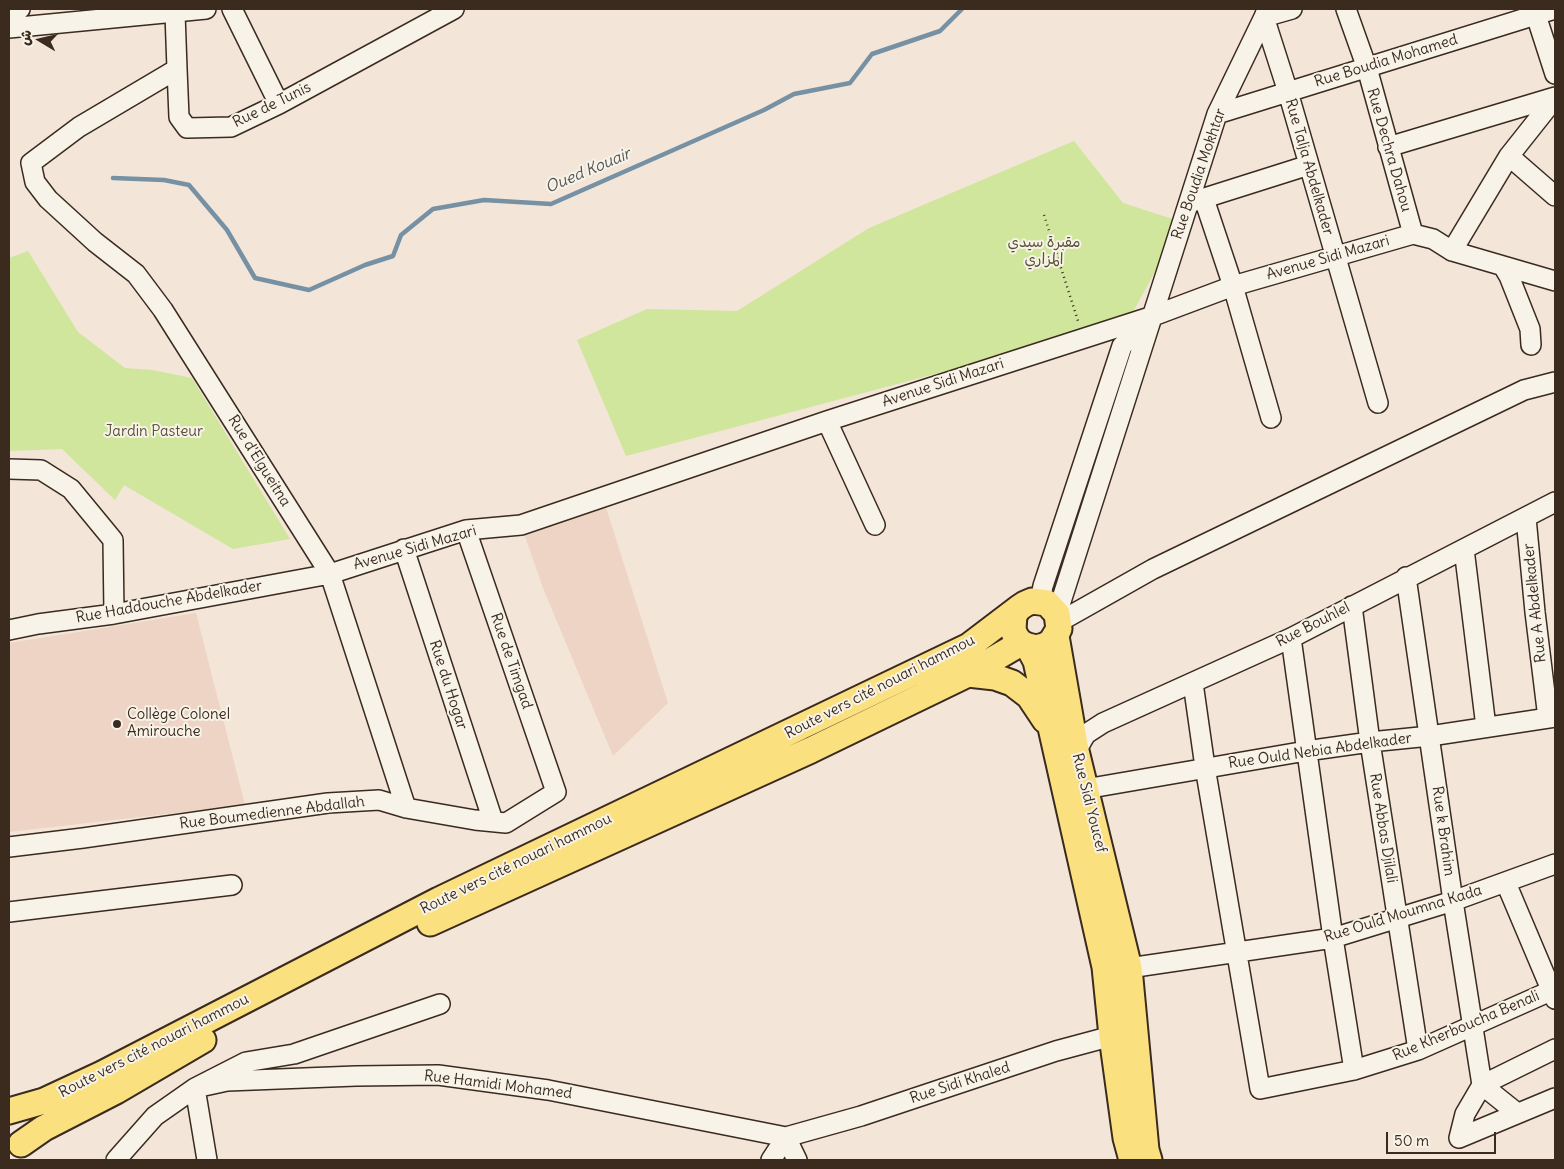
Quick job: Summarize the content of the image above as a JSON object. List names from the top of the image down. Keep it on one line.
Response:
{"streets":{"main road":["Route vers cité nouari hammou","Rue Sidi Youcef"],"street":["Rue Boudia Mohamed","Rue de Tunis","Rue Dechra Dahou","Rue Talja Abdelkader","Rue Boudia Mokhtar","Avenue Sidi Mazari","Rue d'Elgueitna","Rue Haddouche Abdelkader","Rue A Abdelkader","Rue Bouhlel","Rue de Timgad","Rue du Hogar","Rue Ould Nebia Abdelkader","Rue Boumedienne Abdallah","Rue Abbas Djilali","Rue k Brahim","Rue Ould Moumna Kada","Rue Kherboucha Benali","Rue Sidi Khaled","Rue Hamidi Mohamed"]},"crossings":[["Rue Boudia Mohamed","Rue Dechra Dahou"],["Rue Boudia Mohamed","Rue Talja Abdelkader"],["Rue Boudia Mohamed","Rue Boudia Mokhtar"],["Rue de Tunis","Rue d'Elgueitna"],["Rue Dechra Dahou","Avenue Sidi Mazari"],["Rue Talja Abdelkader","Rue Boudia Mokhtar"],["Rue Talja Abdelkader","Avenue Sidi Mazari"],["Rue Boudia Mokhtar","Avenue Sidi Mazari"],["Avenue Sidi Mazari","Rue d'Elgueitna"],["Avenue Sidi Mazari","Rue Haddouche Abdelkader"],["Avenue Sidi Mazari","Rue de Timgad"],["Avenue Sidi Mazari","Rue du Hogar"],["Rue d'Elgueitna","Rue Haddouche Abdelkader"],["Rue d'Elgueitna","Rue Boumedienne Abdallah"],["Rue A Abdelkader","Rue Bouhlel"],["Rue A Abdelkader","Rue Ould Nebia Abdelkader"],["Rue Bouhlel","Rue Sidi Youcef"],["Rue Bouhlel","Rue Abbas Djilali"],["Rue Bouhlel","Rue k Brahim"],["Rue de Timgad","Rue Boumedienne Abdallah"],["Rue du Hogar","Rue Boumedienne Abdallah"],["Route vers cité nouari hammou","Rue Sidi Youcef"],["Rue Ould Nebia Abdelkader","Rue Sidi Youcef"],["Rue Ould Nebia Abdelkader","Rue Abbas Djilali"],["Rue Ould Nebia Abdelkader","Rue k Brahim"],["Rue Sidi Youcef","Rue Ould Moumna Kada"],["Rue Sidi Youcef","Rue Sidi Khaled"],["Rue Abbas Djilali","Rue Ould Moumna Kada"],["Rue Abbas Djilali","Rue Kherboucha Benali"],["Rue k Brahim","Rue Ould Moumna Kada"],["Rue k Brahim","Rue Kherboucha Benali"],["Rue Ould Moumna Kada","Rue Kherboucha Benali"],["Rue Sidi Khaled","Rue Hamidi Mohamed"]],"water":["Oued Kouair"],"parks":["مقبرة سيدي المزاري","Jardin Pasteur"],"places":["Collège Colonel Amirouche"],"scale_bar":"50 m","north":"left"}
